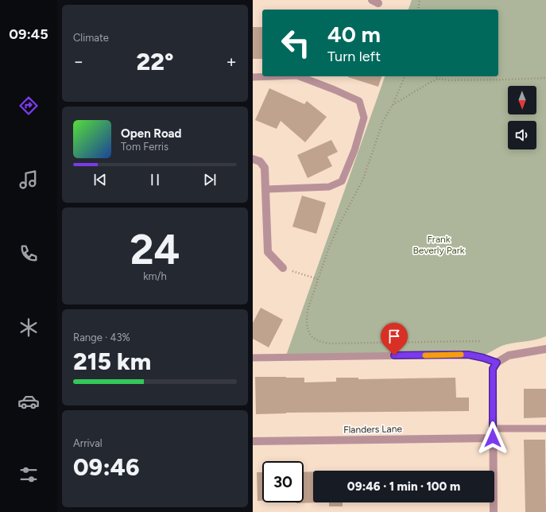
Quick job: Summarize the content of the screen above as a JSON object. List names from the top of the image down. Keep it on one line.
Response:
{"streets":{"street":["Flanders Lane"]},"parks":["Frank Beverly Park"],"north":"bottom","page":{"tabs":"09:45","tile":["Climate",["24","km/h"],["Range · 43%","215 km"],["Arrival","09:46"]],"turn":["40 m","Turn left"],"heat":["−","22°","+"],"song":["Open Road","Tom Ferris"],"limit":"30","trip":"09:46 · 1 min · 100 m"}}
